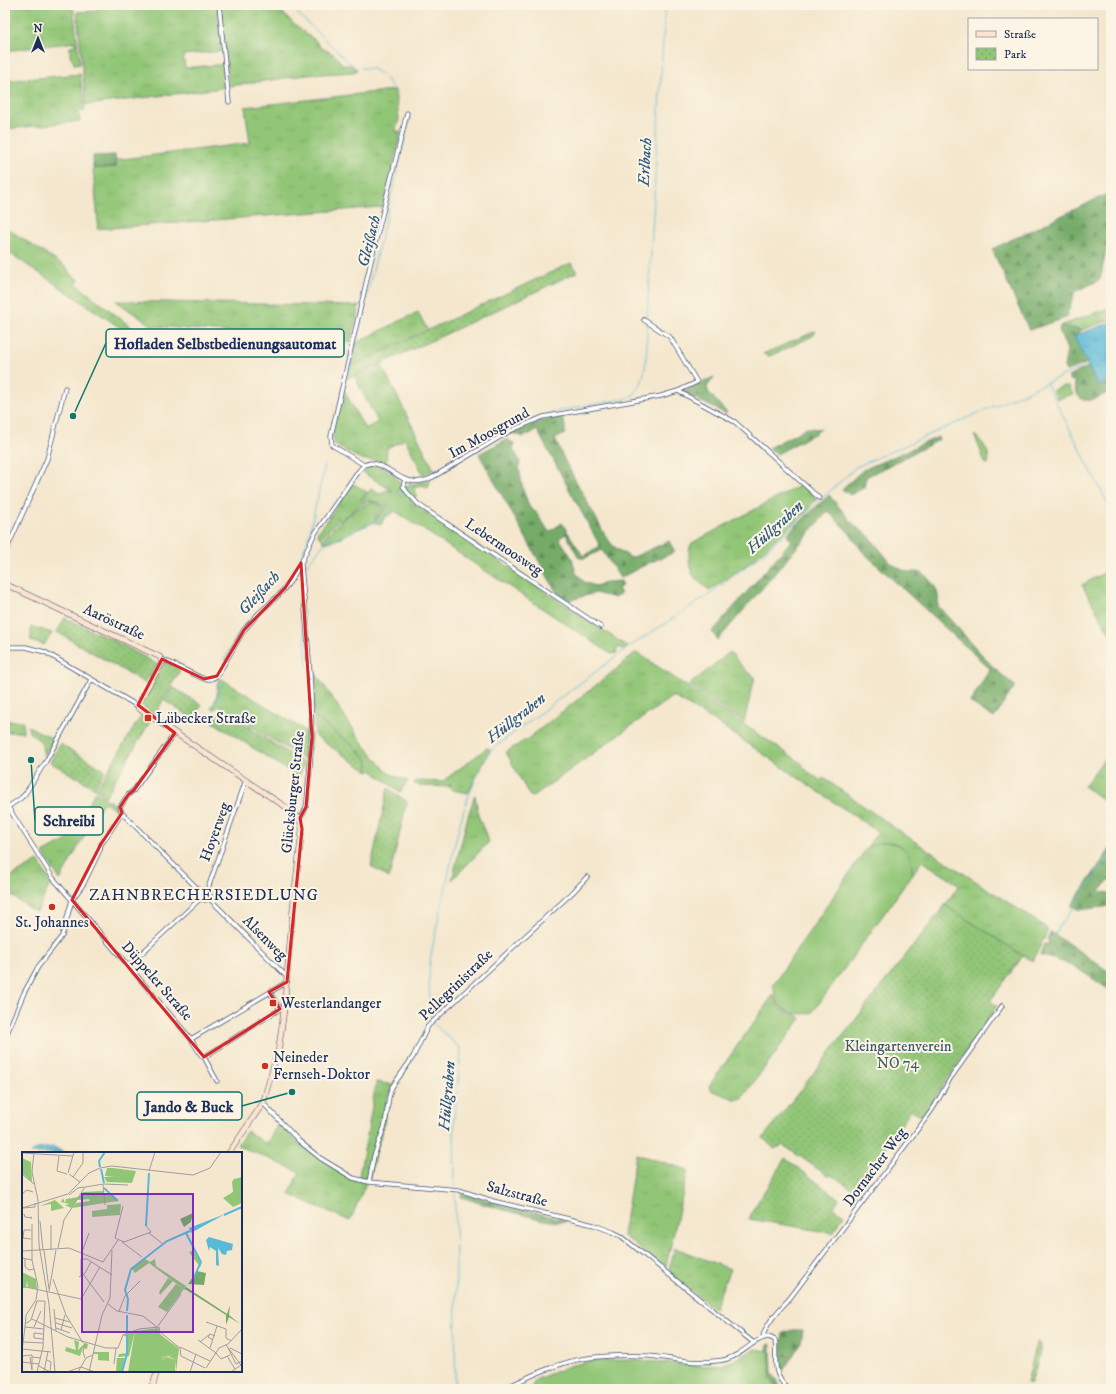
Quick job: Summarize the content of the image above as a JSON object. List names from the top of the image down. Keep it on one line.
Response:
{"streets":{"street":["Im Moosgrund","Lebermoosweg","Aaröstraße","Glücksburger Straße","Hoyerweg","Alsenweg","Düppeler Straße","Pellegrinistraße","Dornacher Weg","Salzstraße"]},"crossings":[["Im Moosgrund","Lebermoosweg"],["Aaröstraße","Glücksburger Straße"],["Glücksburger Straße","Alsenweg"],["Glücksburger Straße","Salzstraße"],["Hoyerweg","Alsenweg"],["Pellegrinistraße","Salzstraße"]],"districts":["ZAHNBRECHERSIEDLUNG"],"water":["Erlbach","Gleißach","Hüllgraben"],"parks":["Kleingartenverein NO 74"],"places":{"other":["Hofladen Selbstbedienungsautomat","Schreibi","St. Johannes","Neineder Fernseh-Doktor","Jando & Buck"],"transit":["Lübecker Straße","Westerlandanger"]},"legend":["Straße","Park"],"north":"top"}
